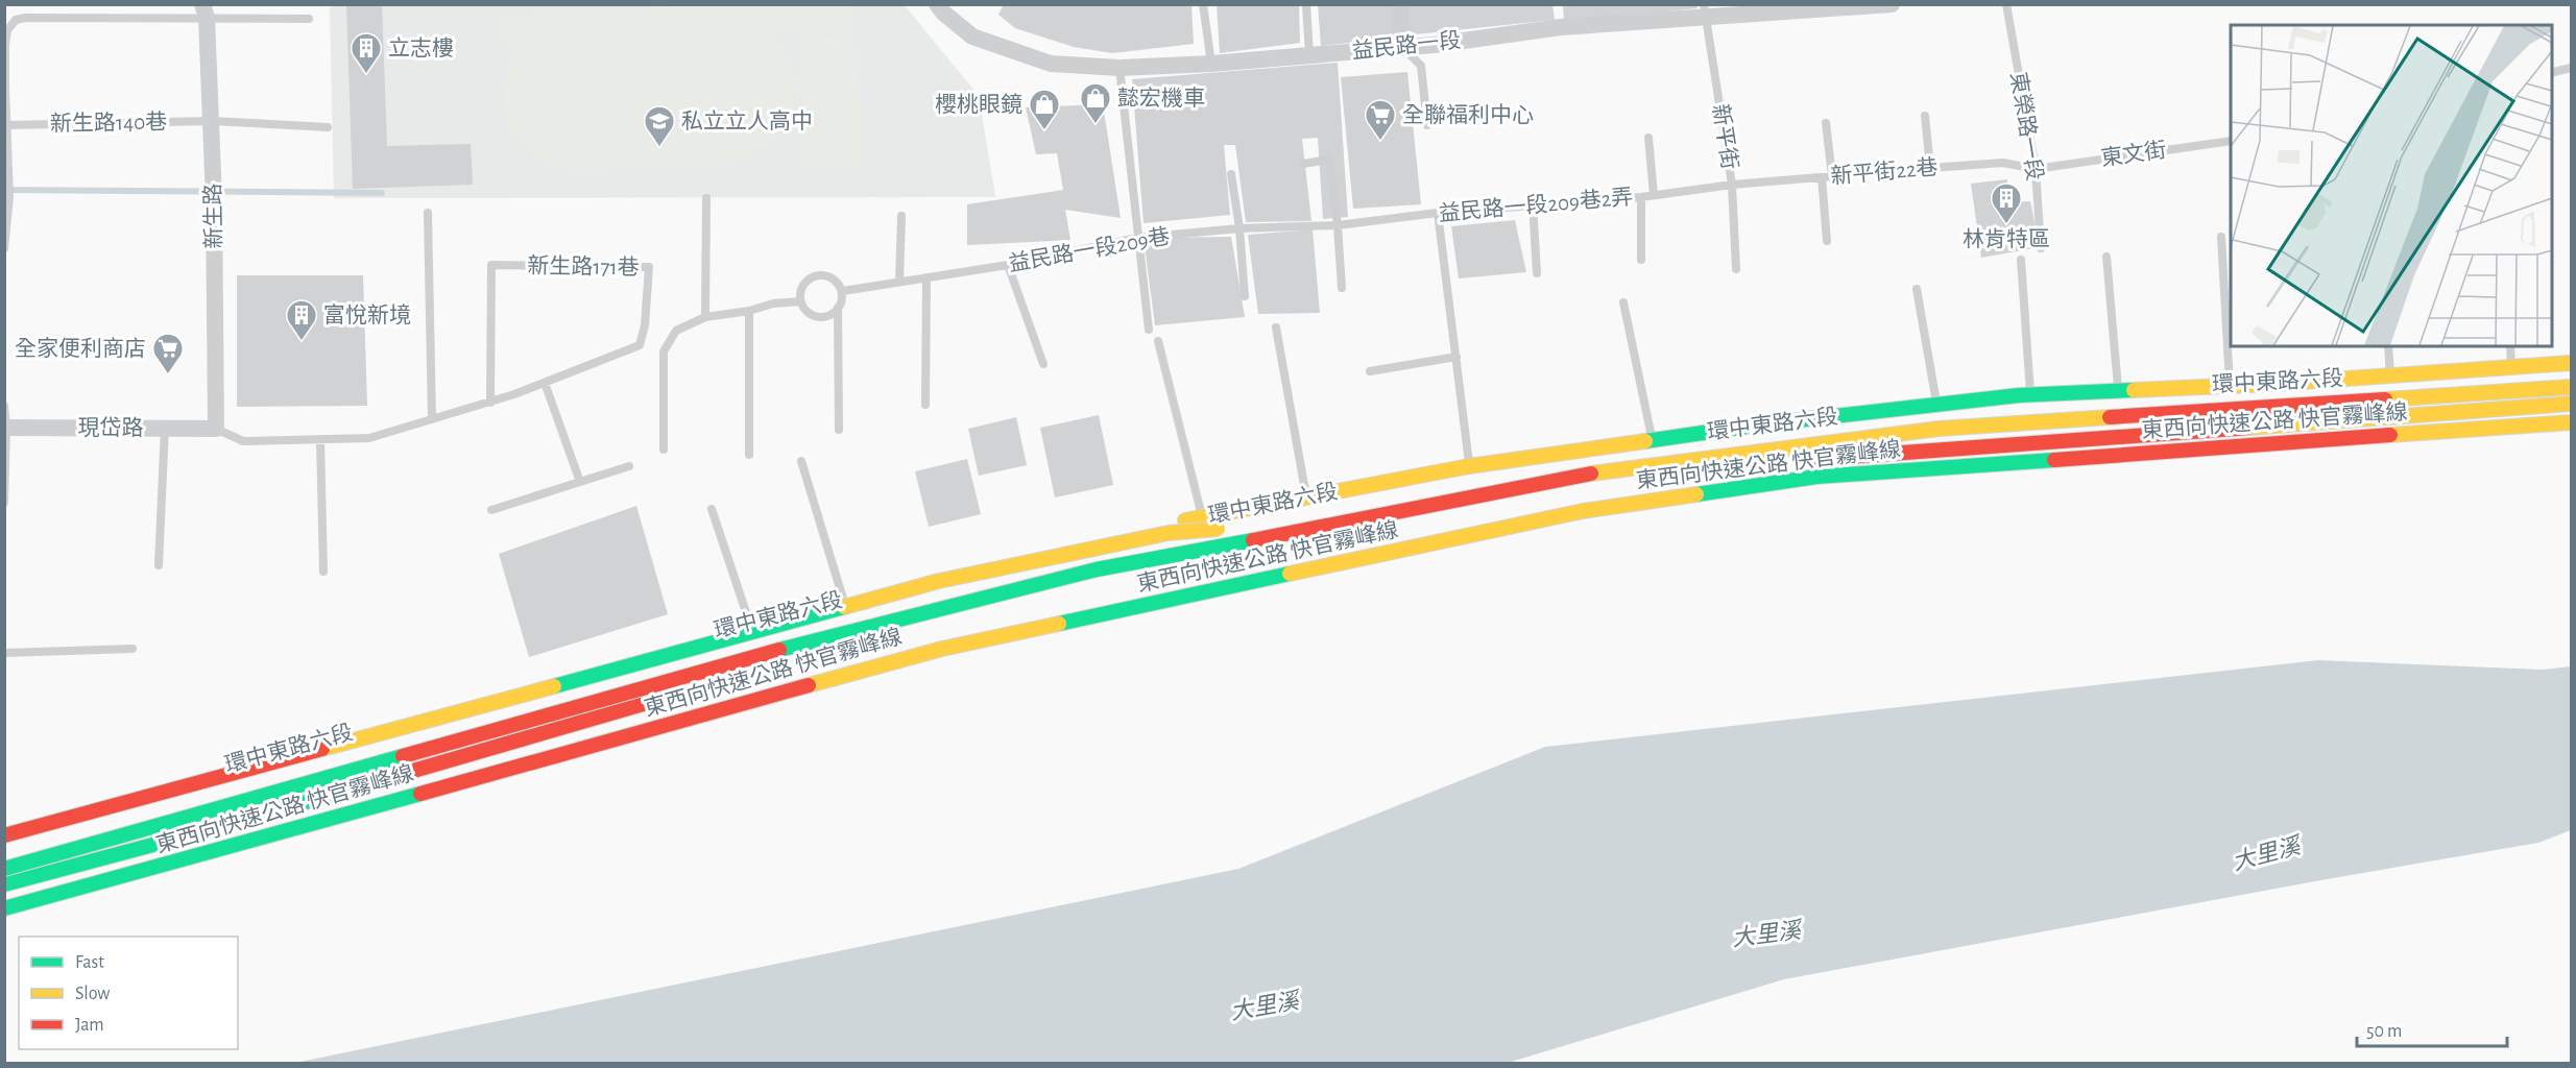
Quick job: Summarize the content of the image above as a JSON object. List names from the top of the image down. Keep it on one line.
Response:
{"streets":{"main road":["環中東路六段","東西向快速公路 快官霧峰線"],"street":["益民路一段","新生路","現岱路"],"lane":["新生路140巷","東榮路一段","新平街","東文街","新平街22巷","益民路一段209巷2弄","益民路一段209巷","新生路171巷"]},"crossings":[["益民路一段","新平街"],["新生路140巷","新生路"],["東榮路一段","東文街"],["東榮路一段","新平街22巷"],["新平街","新平街22巷"],["新平街","益民路一段209巷2弄"],["東文街","新平街22巷"],["新平街22巷","益民路一段209巷2弄"],["益民路一段209巷2弄","益民路一段209巷"],["新生路","新生路171巷"],["新生路","現岱路"],["新生路171巷","現岱路"]],"water":["大里溪"],"places":{"building":["立志樓","林肯特區","富悅新境"],"shop":["懿宏機車","櫻桃眼鏡"],"supermarket":["全聯福利中心","全家便利商店"],"school or university":["私立立人高中"]},"legend":["Fast","Slow","Jam"],"scale_bar":"50 m"}
